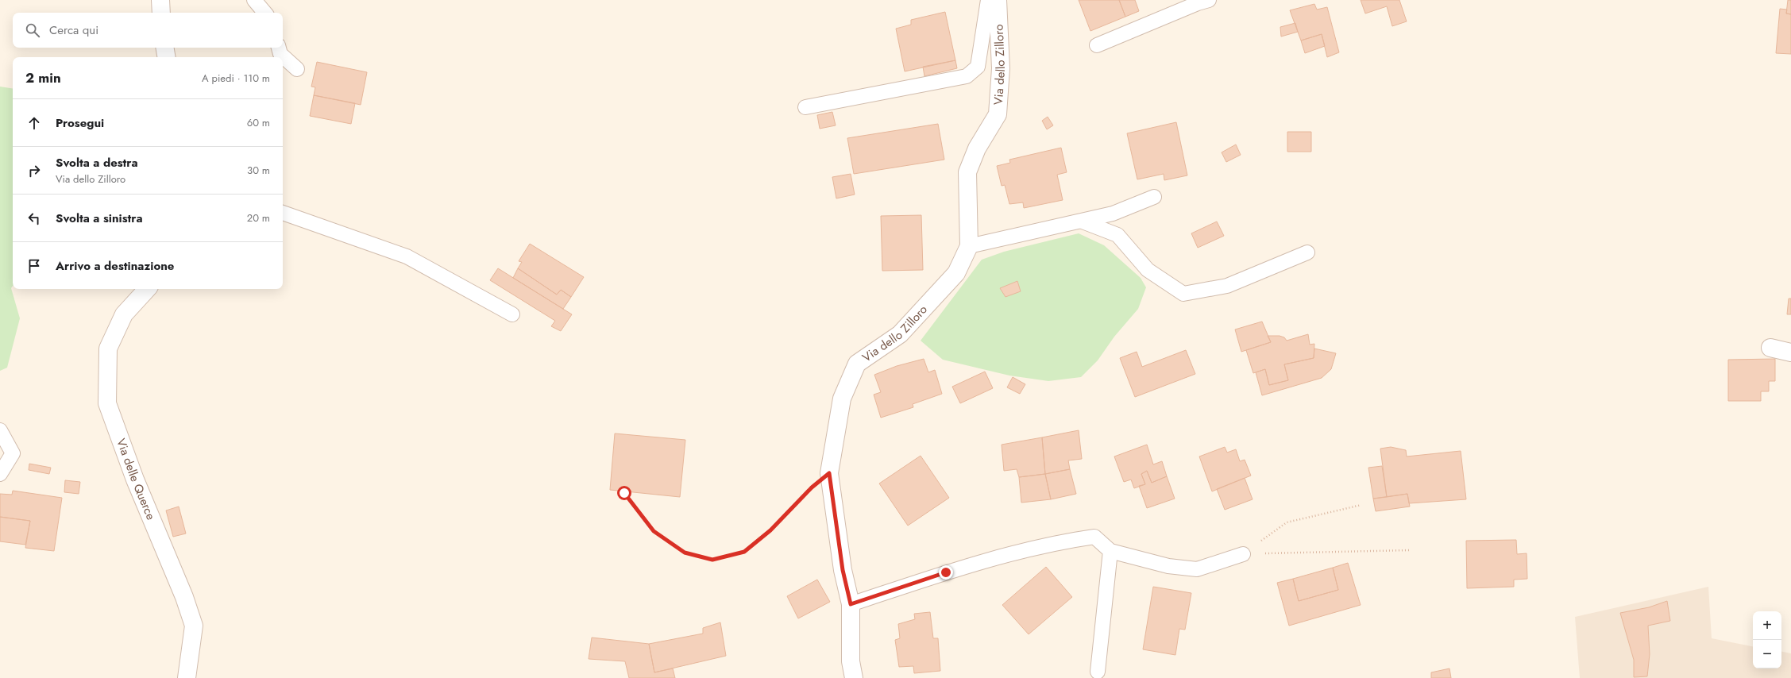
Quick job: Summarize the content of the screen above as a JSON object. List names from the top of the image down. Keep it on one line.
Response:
{"streets":{"street":["Via dello Zilloro","Via delle Querce"]},"page":{"search":"Cerca qui","heading":["2 min","A piedi · 110 m"],"list":[["Prosegui","60 m"],["Svolta a destra","Via dello Zilloro","30 m"],["Svolta a sinistra","20 m"],"Arrivo a destinazione"],"map_buttons":["+","−"]}}
